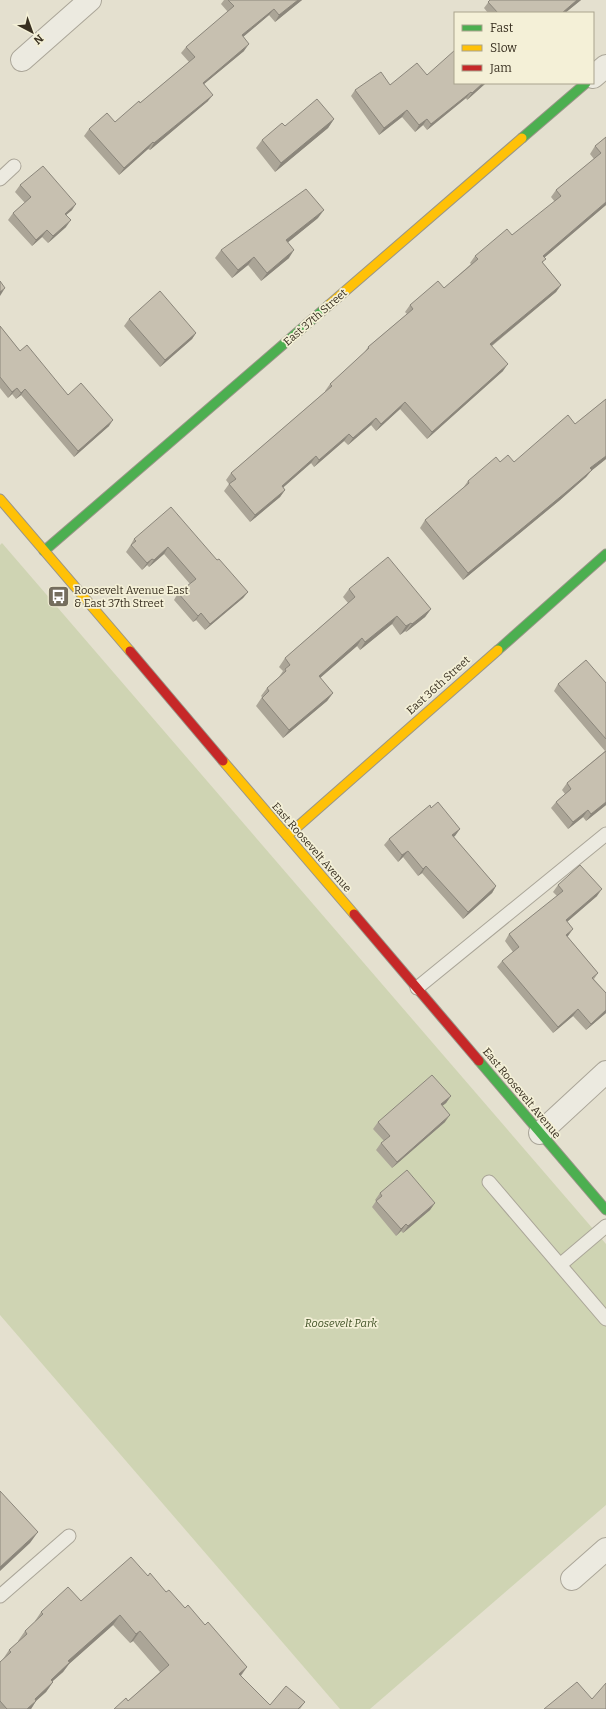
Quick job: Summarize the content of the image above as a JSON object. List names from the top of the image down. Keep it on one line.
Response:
{"streets":{"street":["East 37th Street","East 36th Street","East Roosevelt Avenue"]},"crossings":[["East 37th Street","East Roosevelt Avenue"],["East 36th Street","East Roosevelt Avenue"]],"parks":["Roosevelt Park"],"places":{"bus stop":["Roosevelt Avenue East & East 37th Street"]},"legend":["Fast","Slow","Jam"],"north":"bottom right"}
